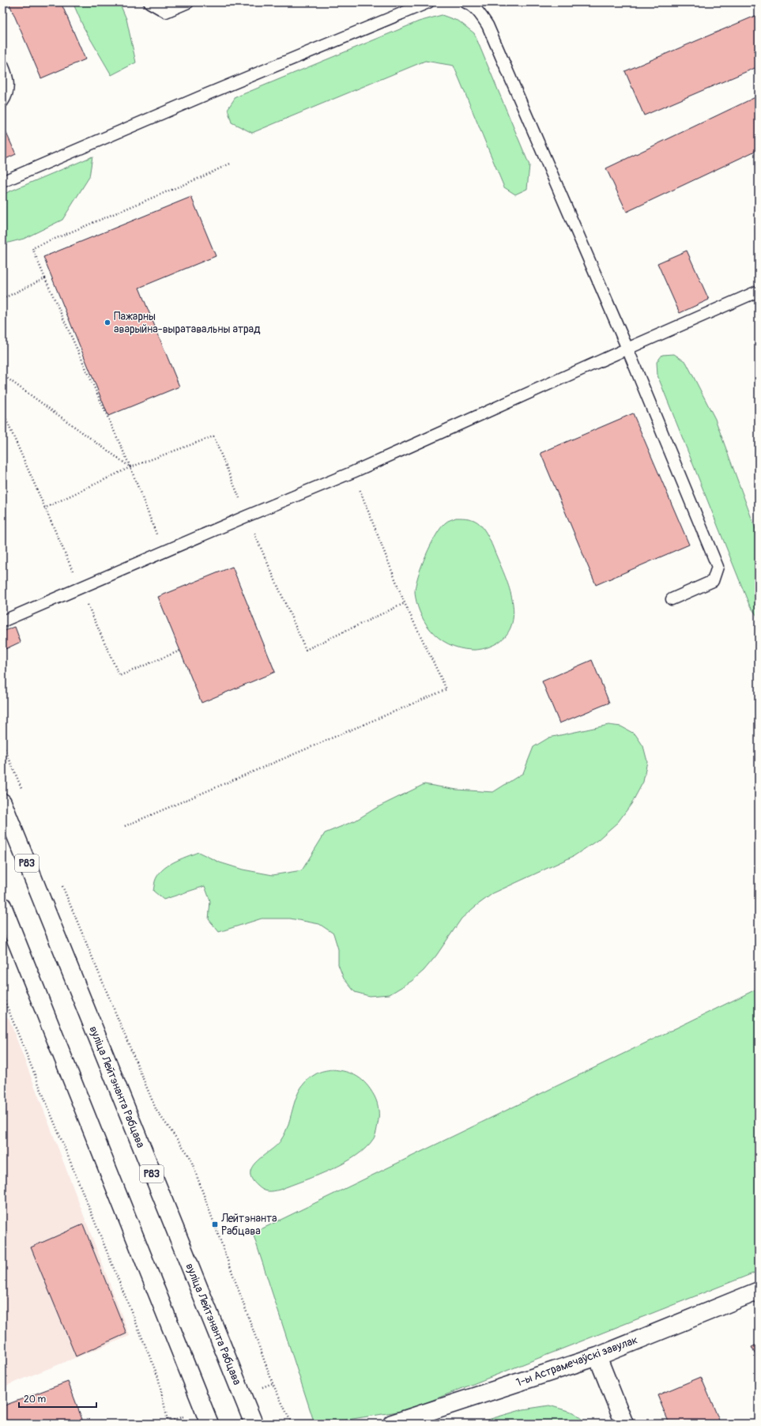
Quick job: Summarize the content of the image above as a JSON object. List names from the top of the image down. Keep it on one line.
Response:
{"streets":{"main road":["Р83","вуліца Лейтэнанта Рабцава","1-ы Астрамечаўскі завулак"]},"places":{"other":["Пажарны аварыйна-выратавальны атрад"],"transit":["Лейтэнанта Рабцава"]},"scale_bar":"20 m"}
